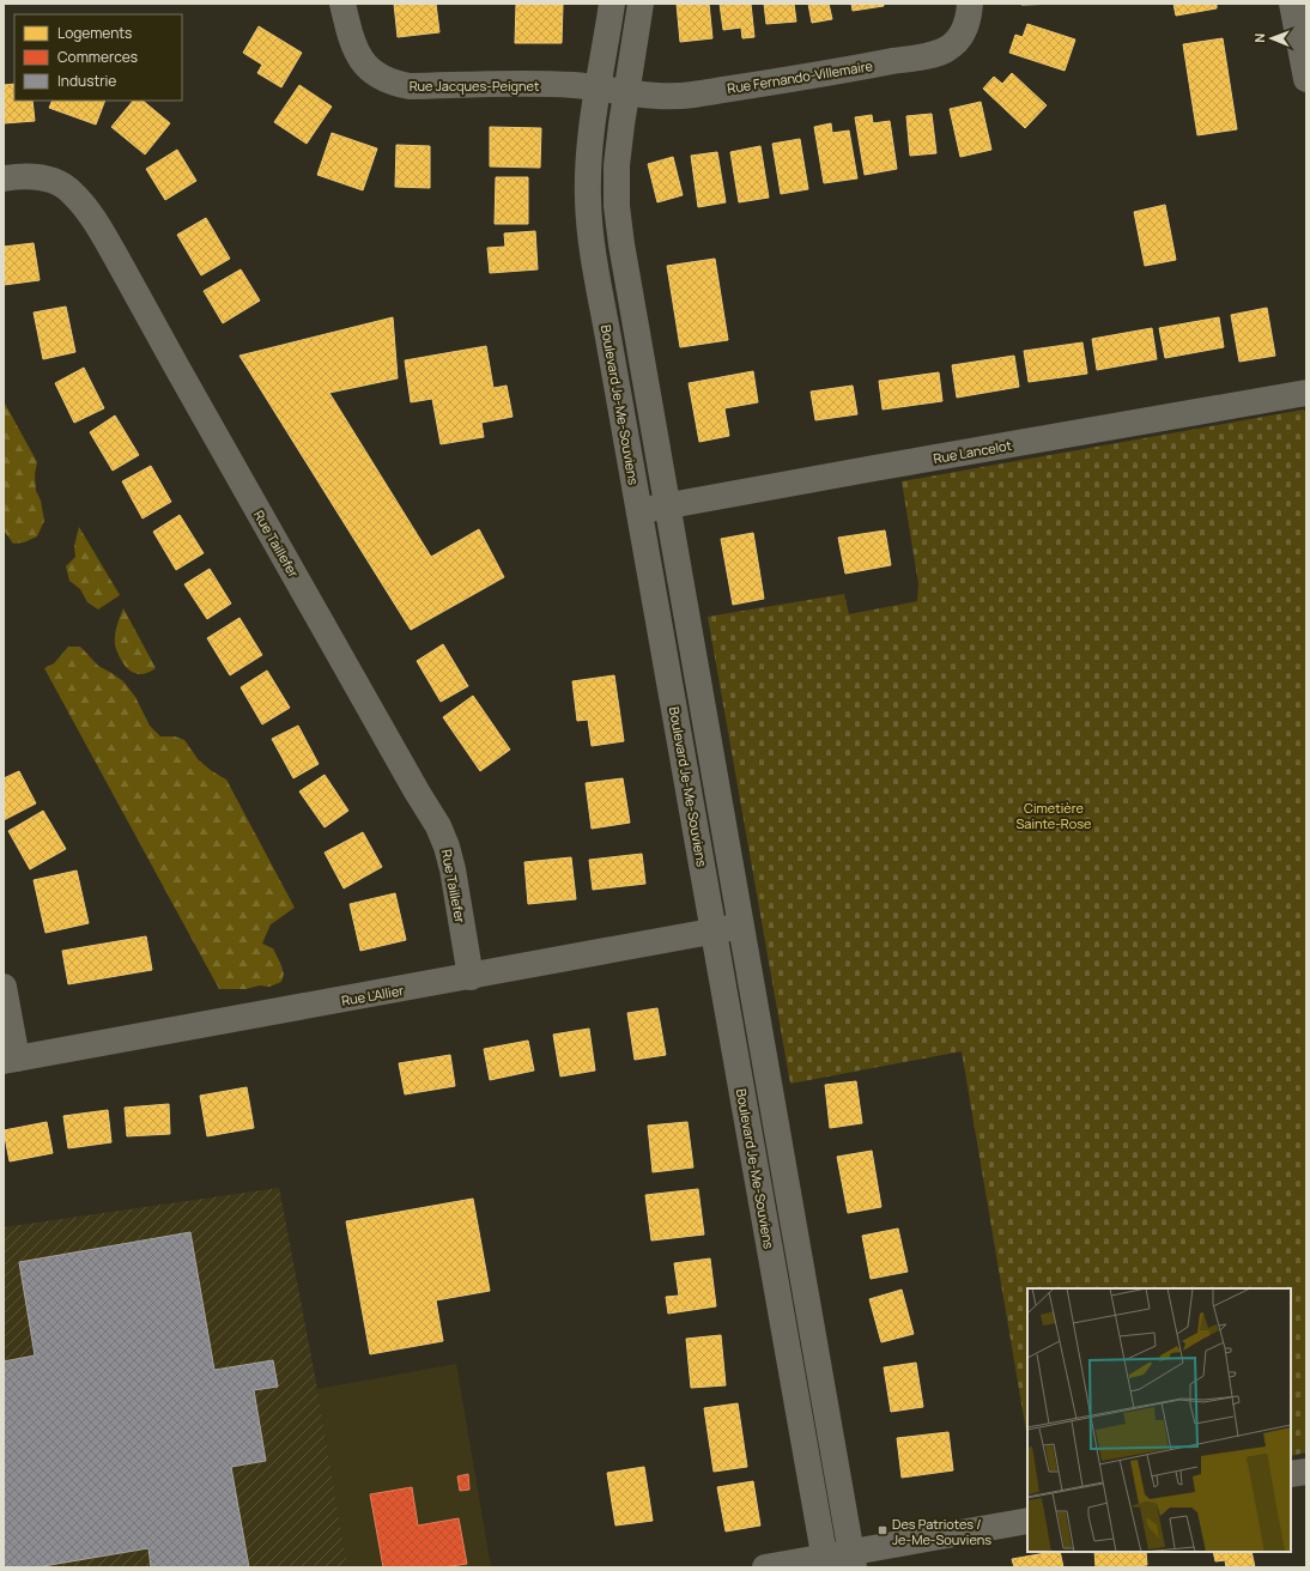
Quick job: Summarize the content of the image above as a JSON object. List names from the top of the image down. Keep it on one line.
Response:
{"streets":{"street":["Rue Fernando-Villemaire","Rue Jacques-Peignet","Boulevard Je-Me-Souviens","Rue Lancelot","Rue Taillefer","Rue L'Allier"]},"crossings":[["Rue Fernando-Villemaire","Rue Jacques-Peignet"],["Rue Fernando-Villemaire","Boulevard Je-Me-Souviens"],["Rue Jacques-Peignet","Boulevard Je-Me-Souviens"],["Boulevard Je-Me-Souviens","Rue Lancelot"],["Boulevard Je-Me-Souviens","Rue L'Allier"],["Rue Taillefer","Rue L'Allier"]],"parks":["Cimetière Sainte-Rose"],"places":{"transit":["Des Patriotes / Je-Me-Souviens"]},"legend":["Logements","Commerces","Industrie"],"north":"left"}
